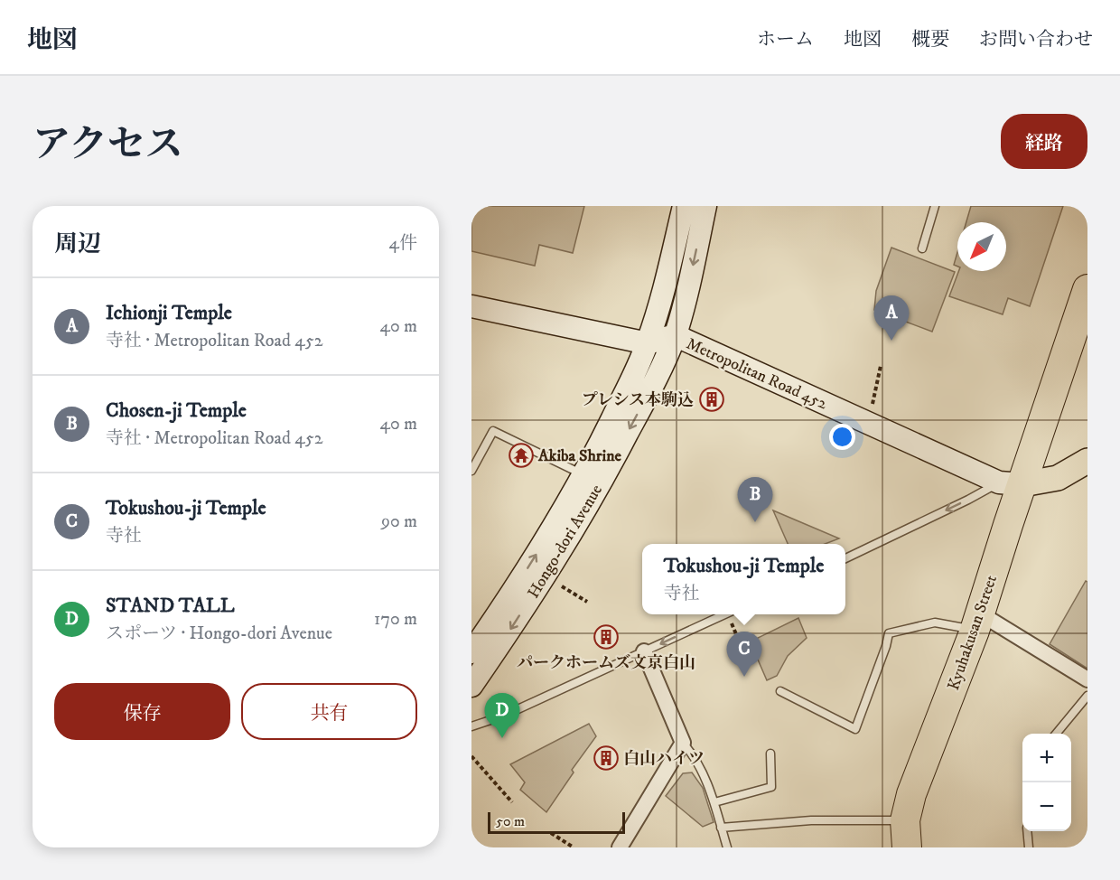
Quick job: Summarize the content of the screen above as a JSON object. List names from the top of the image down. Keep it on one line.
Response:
{"streets":{"highway":["Kyuhakusan Street"],"main road":["Metropolitan Road 452","Hongo-dori Avenue"]},"crossings":[["Metropolitan Road 452","Hongo-dori Avenue"],["Metropolitan Road 452","Kyuhakusan Street"]],"places":{"building":["プレシス本駒込","パークホームズ文京白山","白山ハイツ"],"temple":["Akiba Shrine"]},"scale_bar":"50 m","north":"bottom left","page":{"header":"地図","nav":["ホーム","地図","概要","お問い合わせ"],"title":"アクセス","buttons":["経路",["保存","共有"]],"heading":["周辺","4件"],"list":[{"mark":"A","name":"Ichionji Temple","note":"寺社 · Metropolitan Road 452","value":"40 m"},{"mark":"B","name":"Chosen-ji Temple","note":"寺社 · Metropolitan Road 452","value":"40 m"},{"mark":"C","name":"Tokushou-ji Temple","note":"寺社","value":"90 m"},{"mark":"D","name":"STAND TALL","note":"スポーツ · Hongo-dori Avenue","value":"170 m"}],"pins":["A","B","C","D"],"popup":["Tokushou-ji Temple","寺社"],"map_buttons":["+","−"],"scale":"50 m"}}
